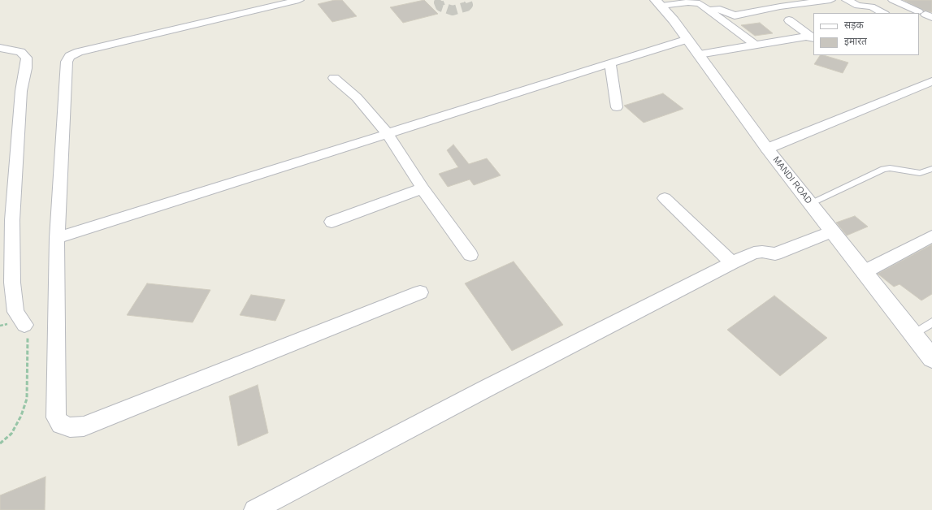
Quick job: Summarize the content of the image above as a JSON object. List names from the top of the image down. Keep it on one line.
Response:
{"streets":{"street":["MANDI ROAD"]},"legend":["सड़क","इमारत"]}
